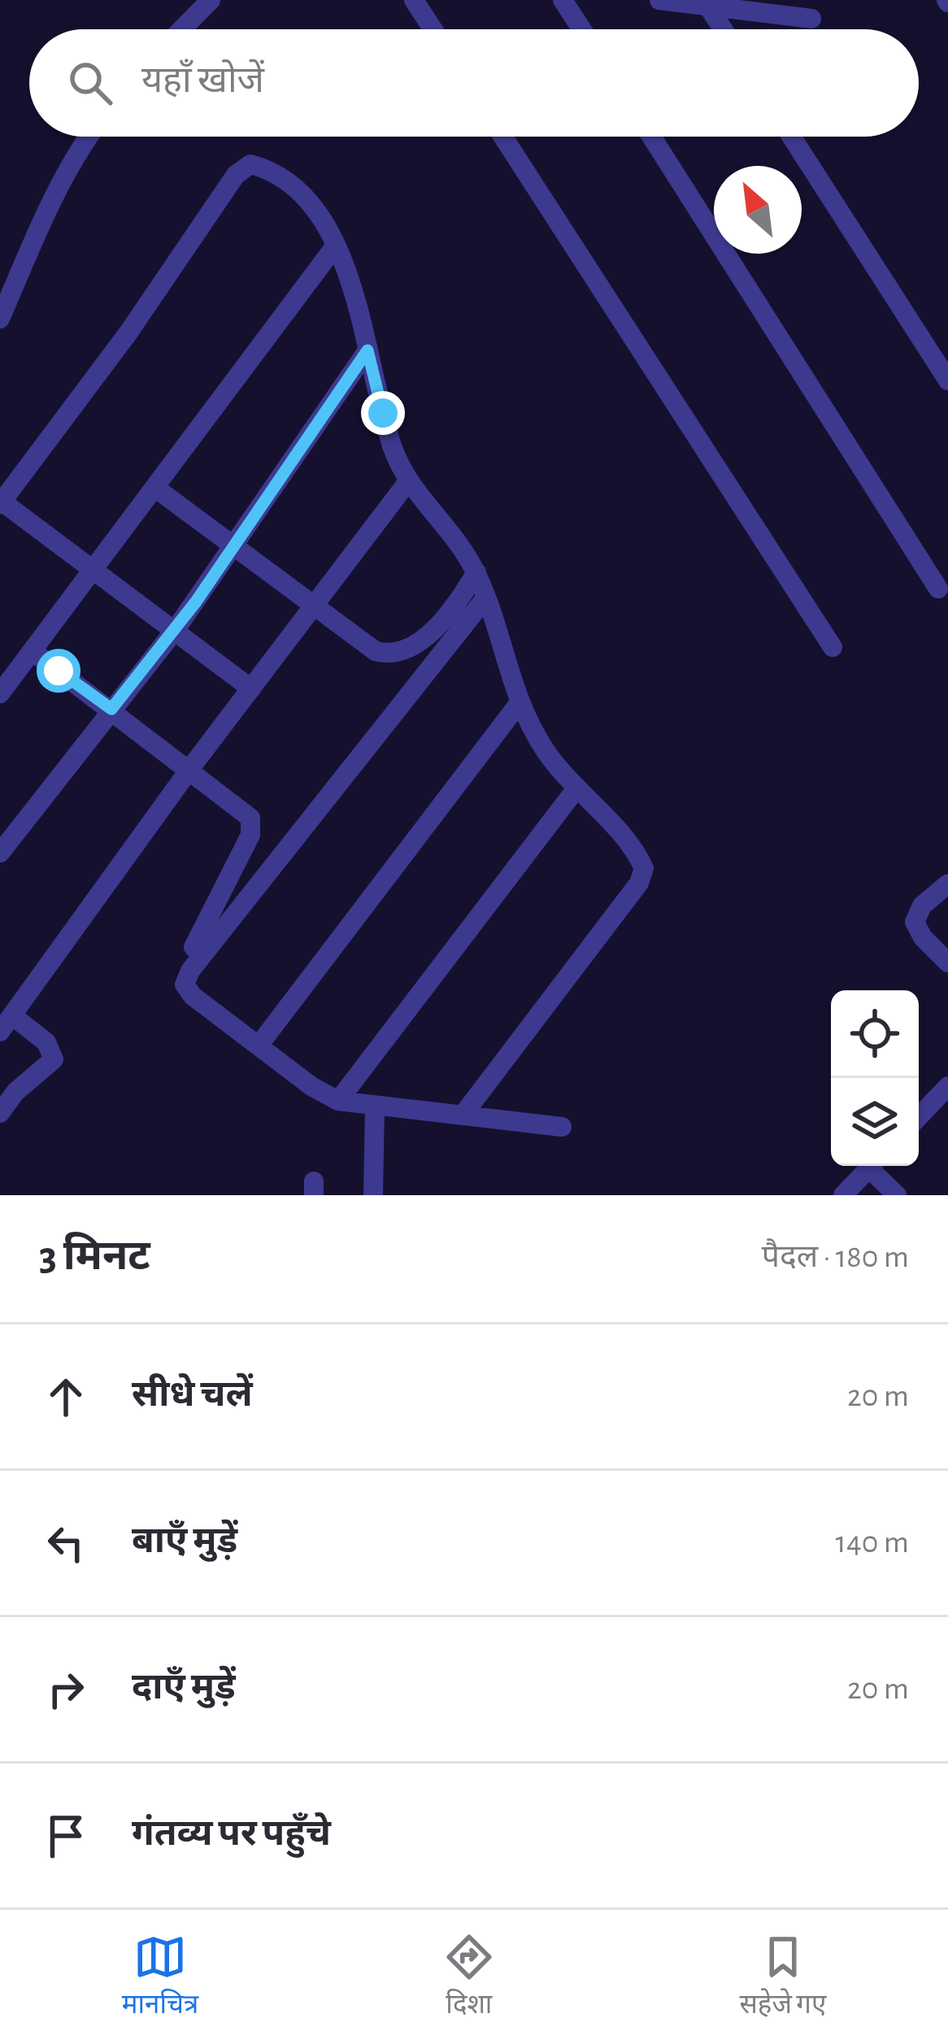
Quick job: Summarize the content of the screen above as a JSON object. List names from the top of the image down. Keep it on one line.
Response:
{"north":"top left","page":{"search":"यहाँ खोजें","heading":["3 मिनट","पैदल · 180 m"],"list":[["सीधे चलें","20 m"],["बाएँ मुड़ें","140 m"],["दाएँ मुड़ें","20 m"],"गंतव्य पर पहुँचे"],"nav":["मानचित्र","दिशा","सहेजे गए"]}}
